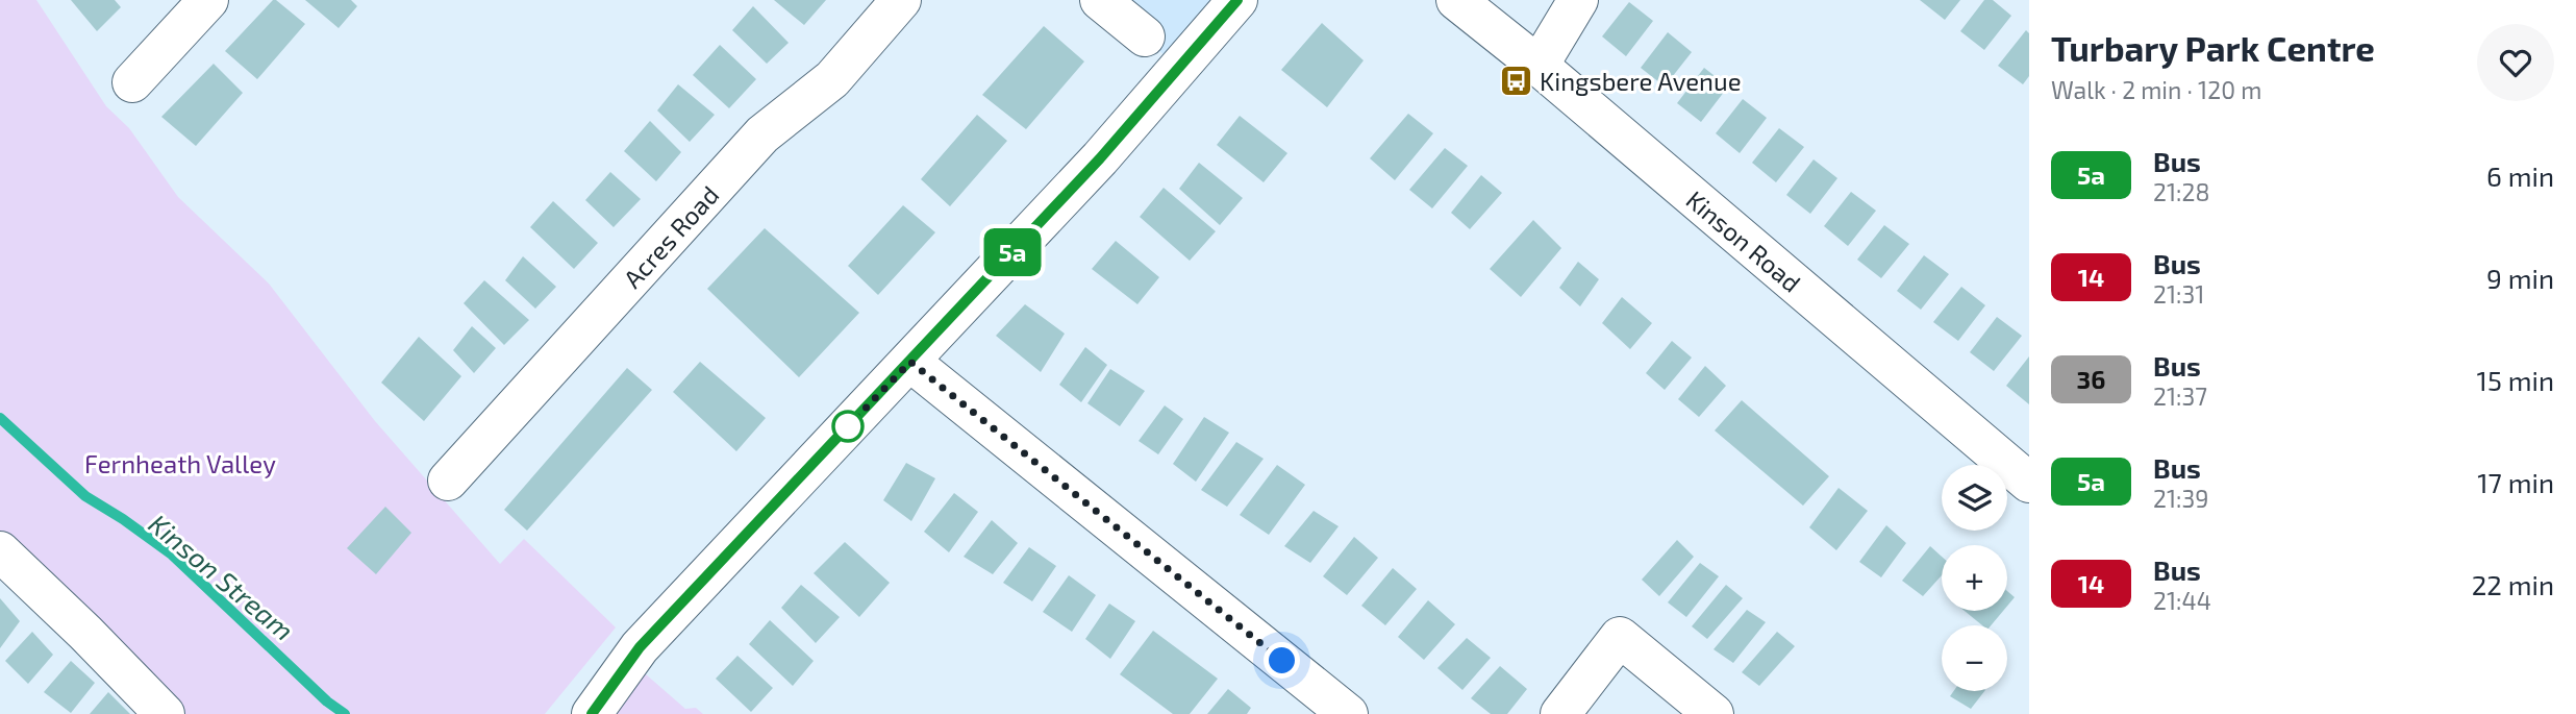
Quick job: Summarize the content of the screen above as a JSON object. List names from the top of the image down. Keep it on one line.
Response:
{"streets":{"street":["Acres Road","Kinson Road"]},"water":["Kinson Stream"],"parks":["Fernheath Valley"],"places":{"bus stop":["Kingsbere Avenue"]},"lines":["bus line 5a"],"page":{"on_map":"5a","heading":["Turbary Park Centre","Walk · 2 min · 120 m"],"list":[{"mark":"5a","name":"Bus","note":"21:28","value":"6 min"},{"mark":"14","name":"Bus","note":"21:31","value":"9 min"},{"mark":"36","name":"Bus","note":"21:37","value":"15 min"},{"mark":"5a","name":"Bus","note":"21:39","value":"17 min"},{"mark":"14","name":"Bus","note":"21:44","value":"22 min"}],"map_buttons":["+","−"]}}
